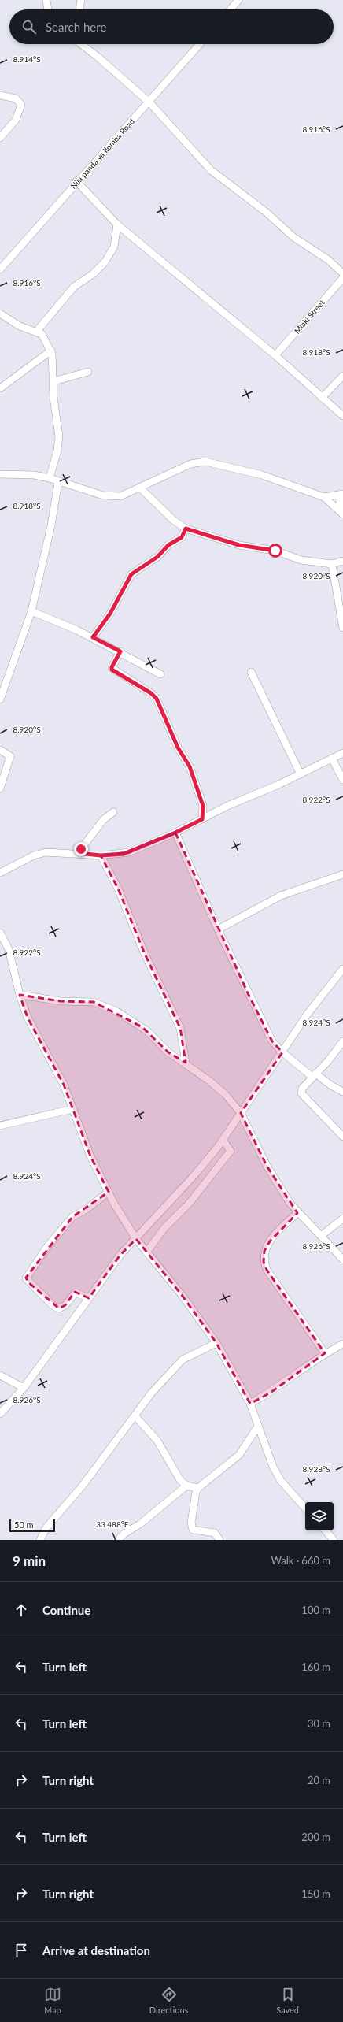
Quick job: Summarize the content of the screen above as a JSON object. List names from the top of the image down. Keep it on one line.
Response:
{"streets":{"street":["Njia panda ya Ilomba Road","Mlaki Street"]},"scale_bar":"50 m","page":{"search":"Search here","scale":"50 m","heading":["9 min","Walk · 660 m"],"list":[["Continue","100 m"],["Turn left","160 m"],["Turn left","30 m"],["Turn right","20 m"],["Turn left","200 m"],["Turn right","150 m"],"Arrive at destination"],"nav":["Map","Directions","Saved"]},"coordinates":["8.914°S","8.916°S","8.918°S","8.920°S","8.922°S","8.924°S","8.926°S","8.928°S","33.488°E"]}
